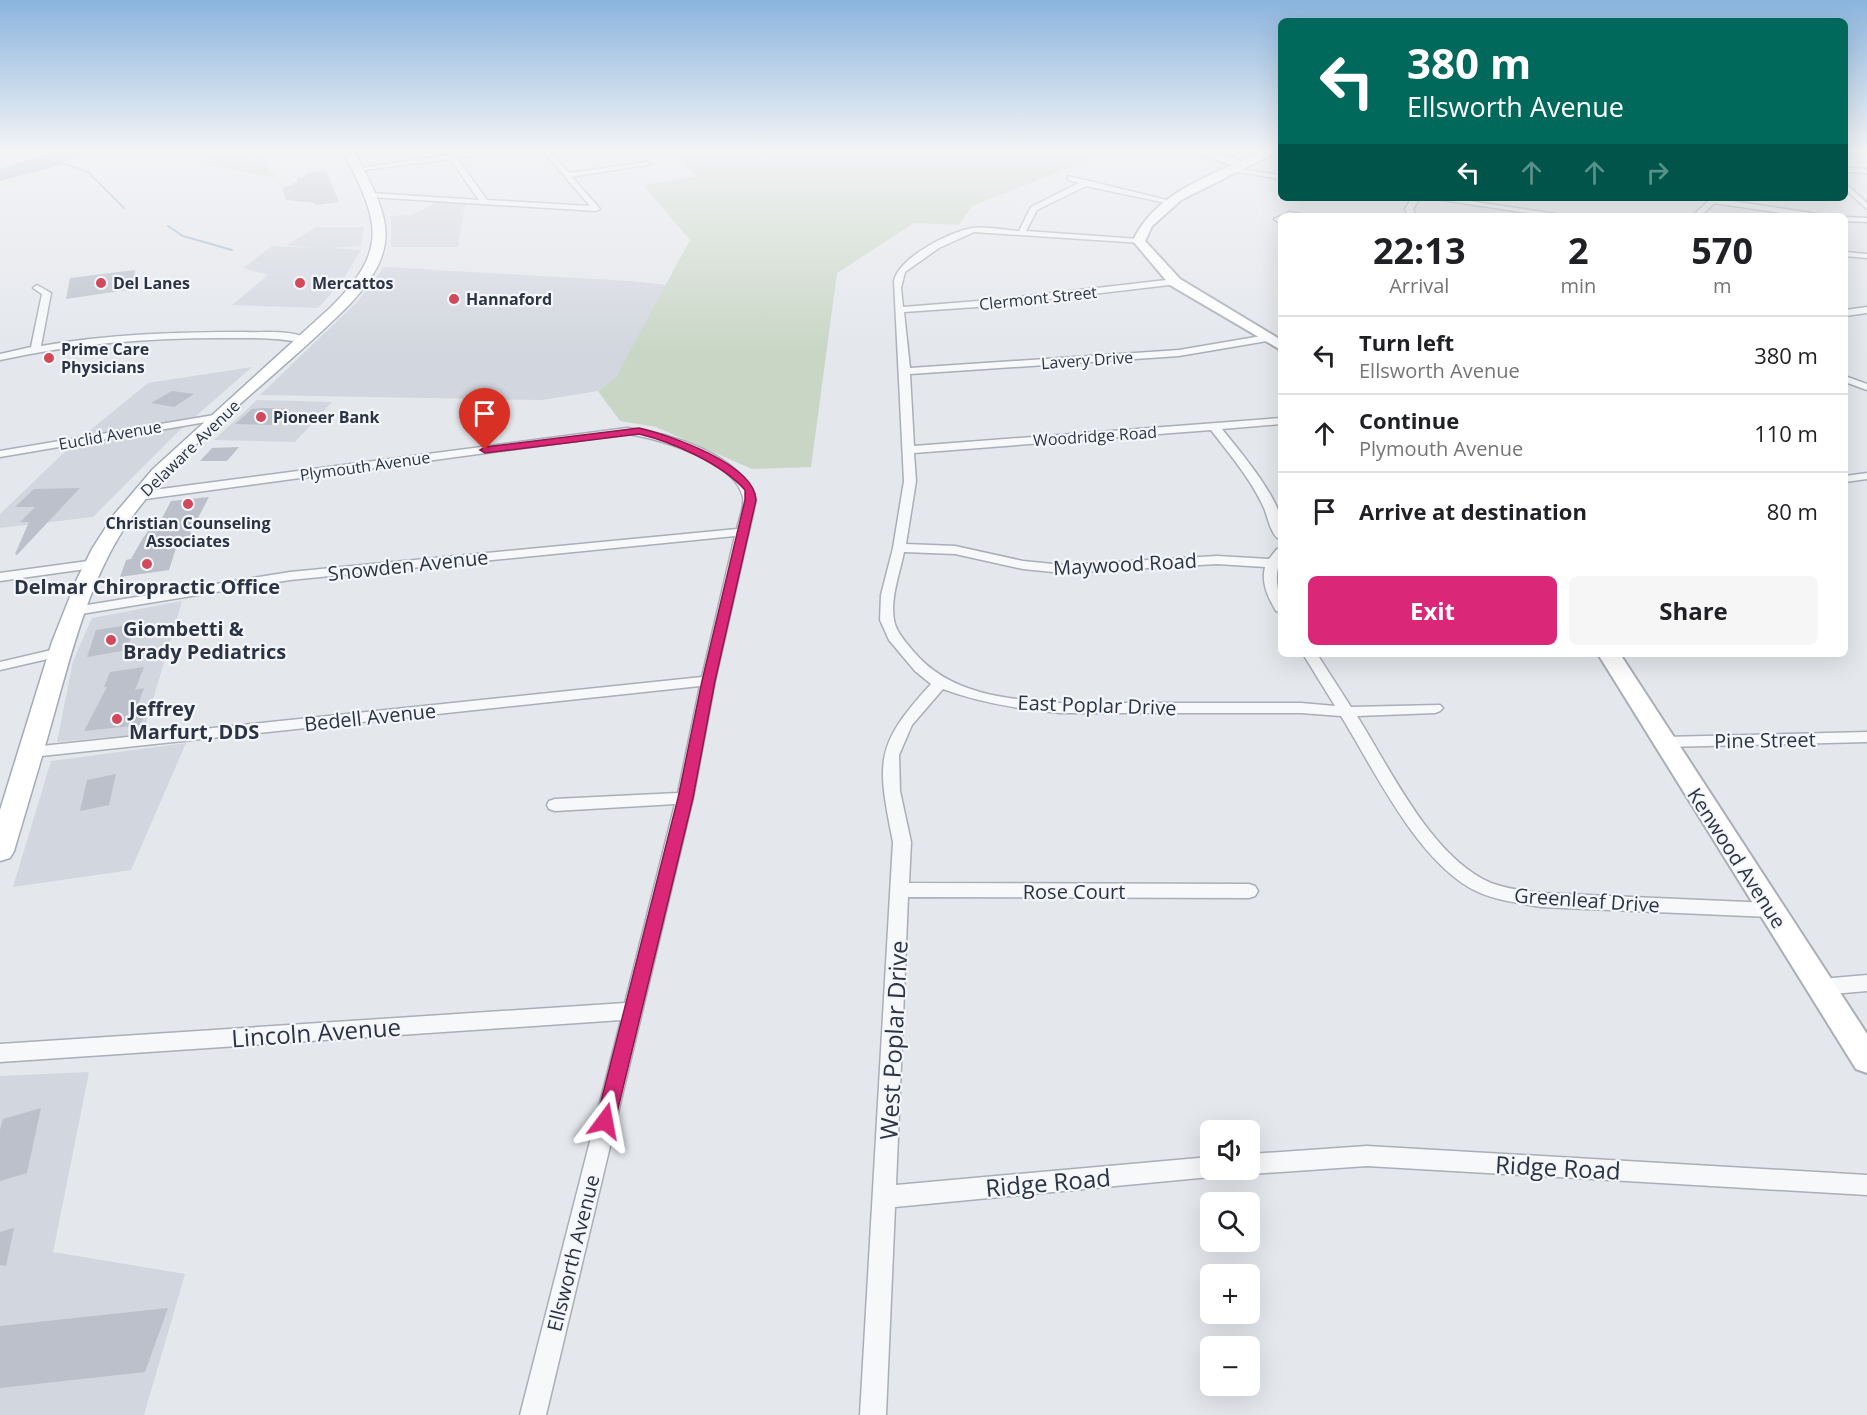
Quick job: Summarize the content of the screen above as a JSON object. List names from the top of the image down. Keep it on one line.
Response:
{"streets":{"main road":["Delaware Avenue"],"street":["Clermont Street","Lavery Drive","Euclid Avenue","Woodridge Road","Plymouth Avenue","Maywood Road","Snowden Avenue","East Poplar Drive","Bedell Avenue","Pine Street","Kenwood Avenue","Rose Court","Greenleaf Drive","Lincoln Avenue","West Poplar Drive","Ridge Road","Ellsworth Avenue"]},"crossings":[["Clermont Street","East Poplar Drive"],["Lavery Drive","East Poplar Drive"],["Euclid Avenue","Delaware Avenue"],["Woodridge Road","East Poplar Drive"],["Delaware Avenue","Plymouth Avenue"],["Delaware Avenue","Snowden Avenue"],["Delaware Avenue","Bedell Avenue"],["Plymouth Avenue","Ellsworth Avenue"],["Maywood Road","East Poplar Drive"],["Snowden Avenue","Ellsworth Avenue"],["East Poplar Drive","Greenleaf Drive"],["East Poplar Drive","West Poplar Drive"],["Bedell Avenue","Ellsworth Avenue"],["Pine Street","Kenwood Avenue"],["Kenwood Avenue","Greenleaf Drive"],["Rose Court","West Poplar Drive"],["Lincoln Avenue","Ellsworth Avenue"],["West Poplar Drive","Ridge Road"]],"places":["Del Lanes","Mercattos","Hannaford","Prime Care Physicians","Pioneer Bank","Christian Counseling Associates","Delmar Chiropractic Office","Giombetti & Brady Pediatrics","Jeffrey Marfurt, DDS"],"page":{"turn":["380 m","Ellsworth Avenue"],"eta":["22:13","Arrival","2","min","570","m"],"list":[{"name":"Turn left","note":"Ellsworth Avenue","value":"380 m"},{"name":"Continue","note":"Plymouth Avenue","value":"110 m"},{"name":"Arrive at destination","value":"80 m"}],"buttons":["Exit","Share"],"map_buttons":["+","−"]}}
